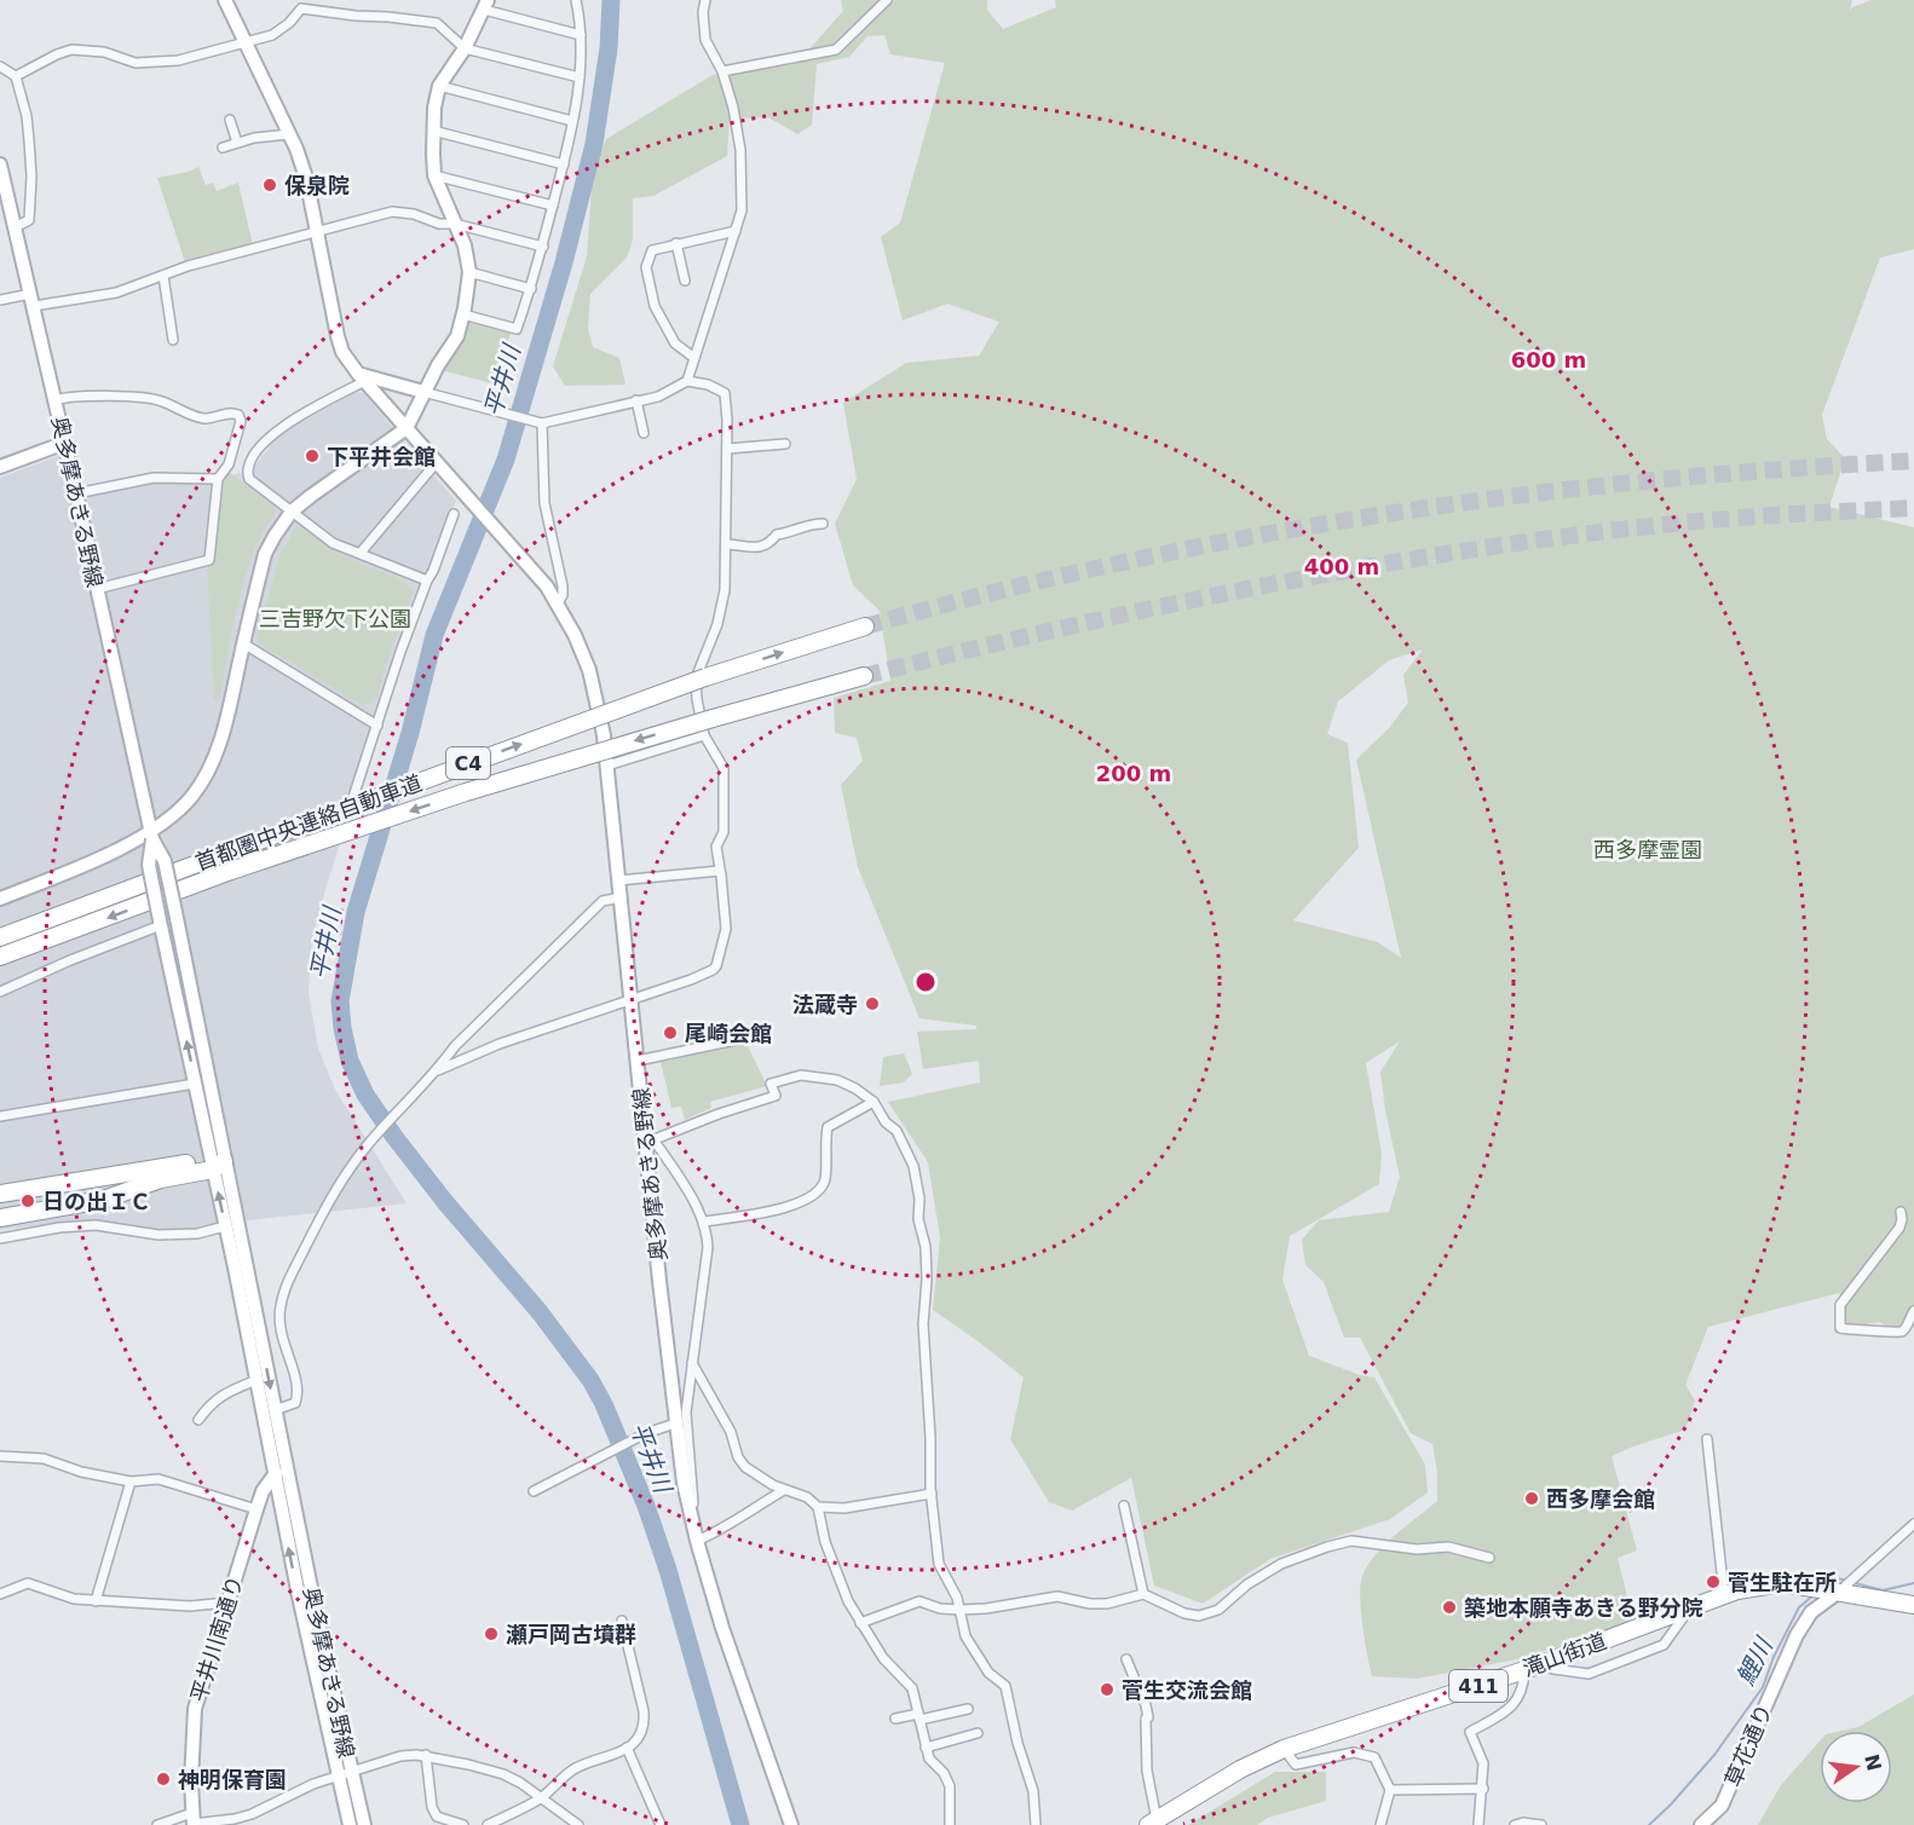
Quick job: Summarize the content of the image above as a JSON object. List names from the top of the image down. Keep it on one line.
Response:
{"streets":{"highway":["C4","首都圏中央連絡自動車道","滝山街道","411"],"main road":["奥多摩あきる野線","平井川南通り","草花通り"]},"crossings":[["奥多摩あきる野線","平井川南通り"],["滝山街道","草花通り"]],"water":["平井川","鯉川"],"parks":["三吉野欠下公園","西多摩霊園"],"places":["保泉院","下平井会館","法蔵寺","尾崎会館","日の出ＩＣ","西多摩会館","菅生駐在所","築地本願寺あきる野分院","瀬戸岡古墳群","菅生交流会館","神明保育園"],"north":"right","rings":["600 m","400 m","200 m"]}
